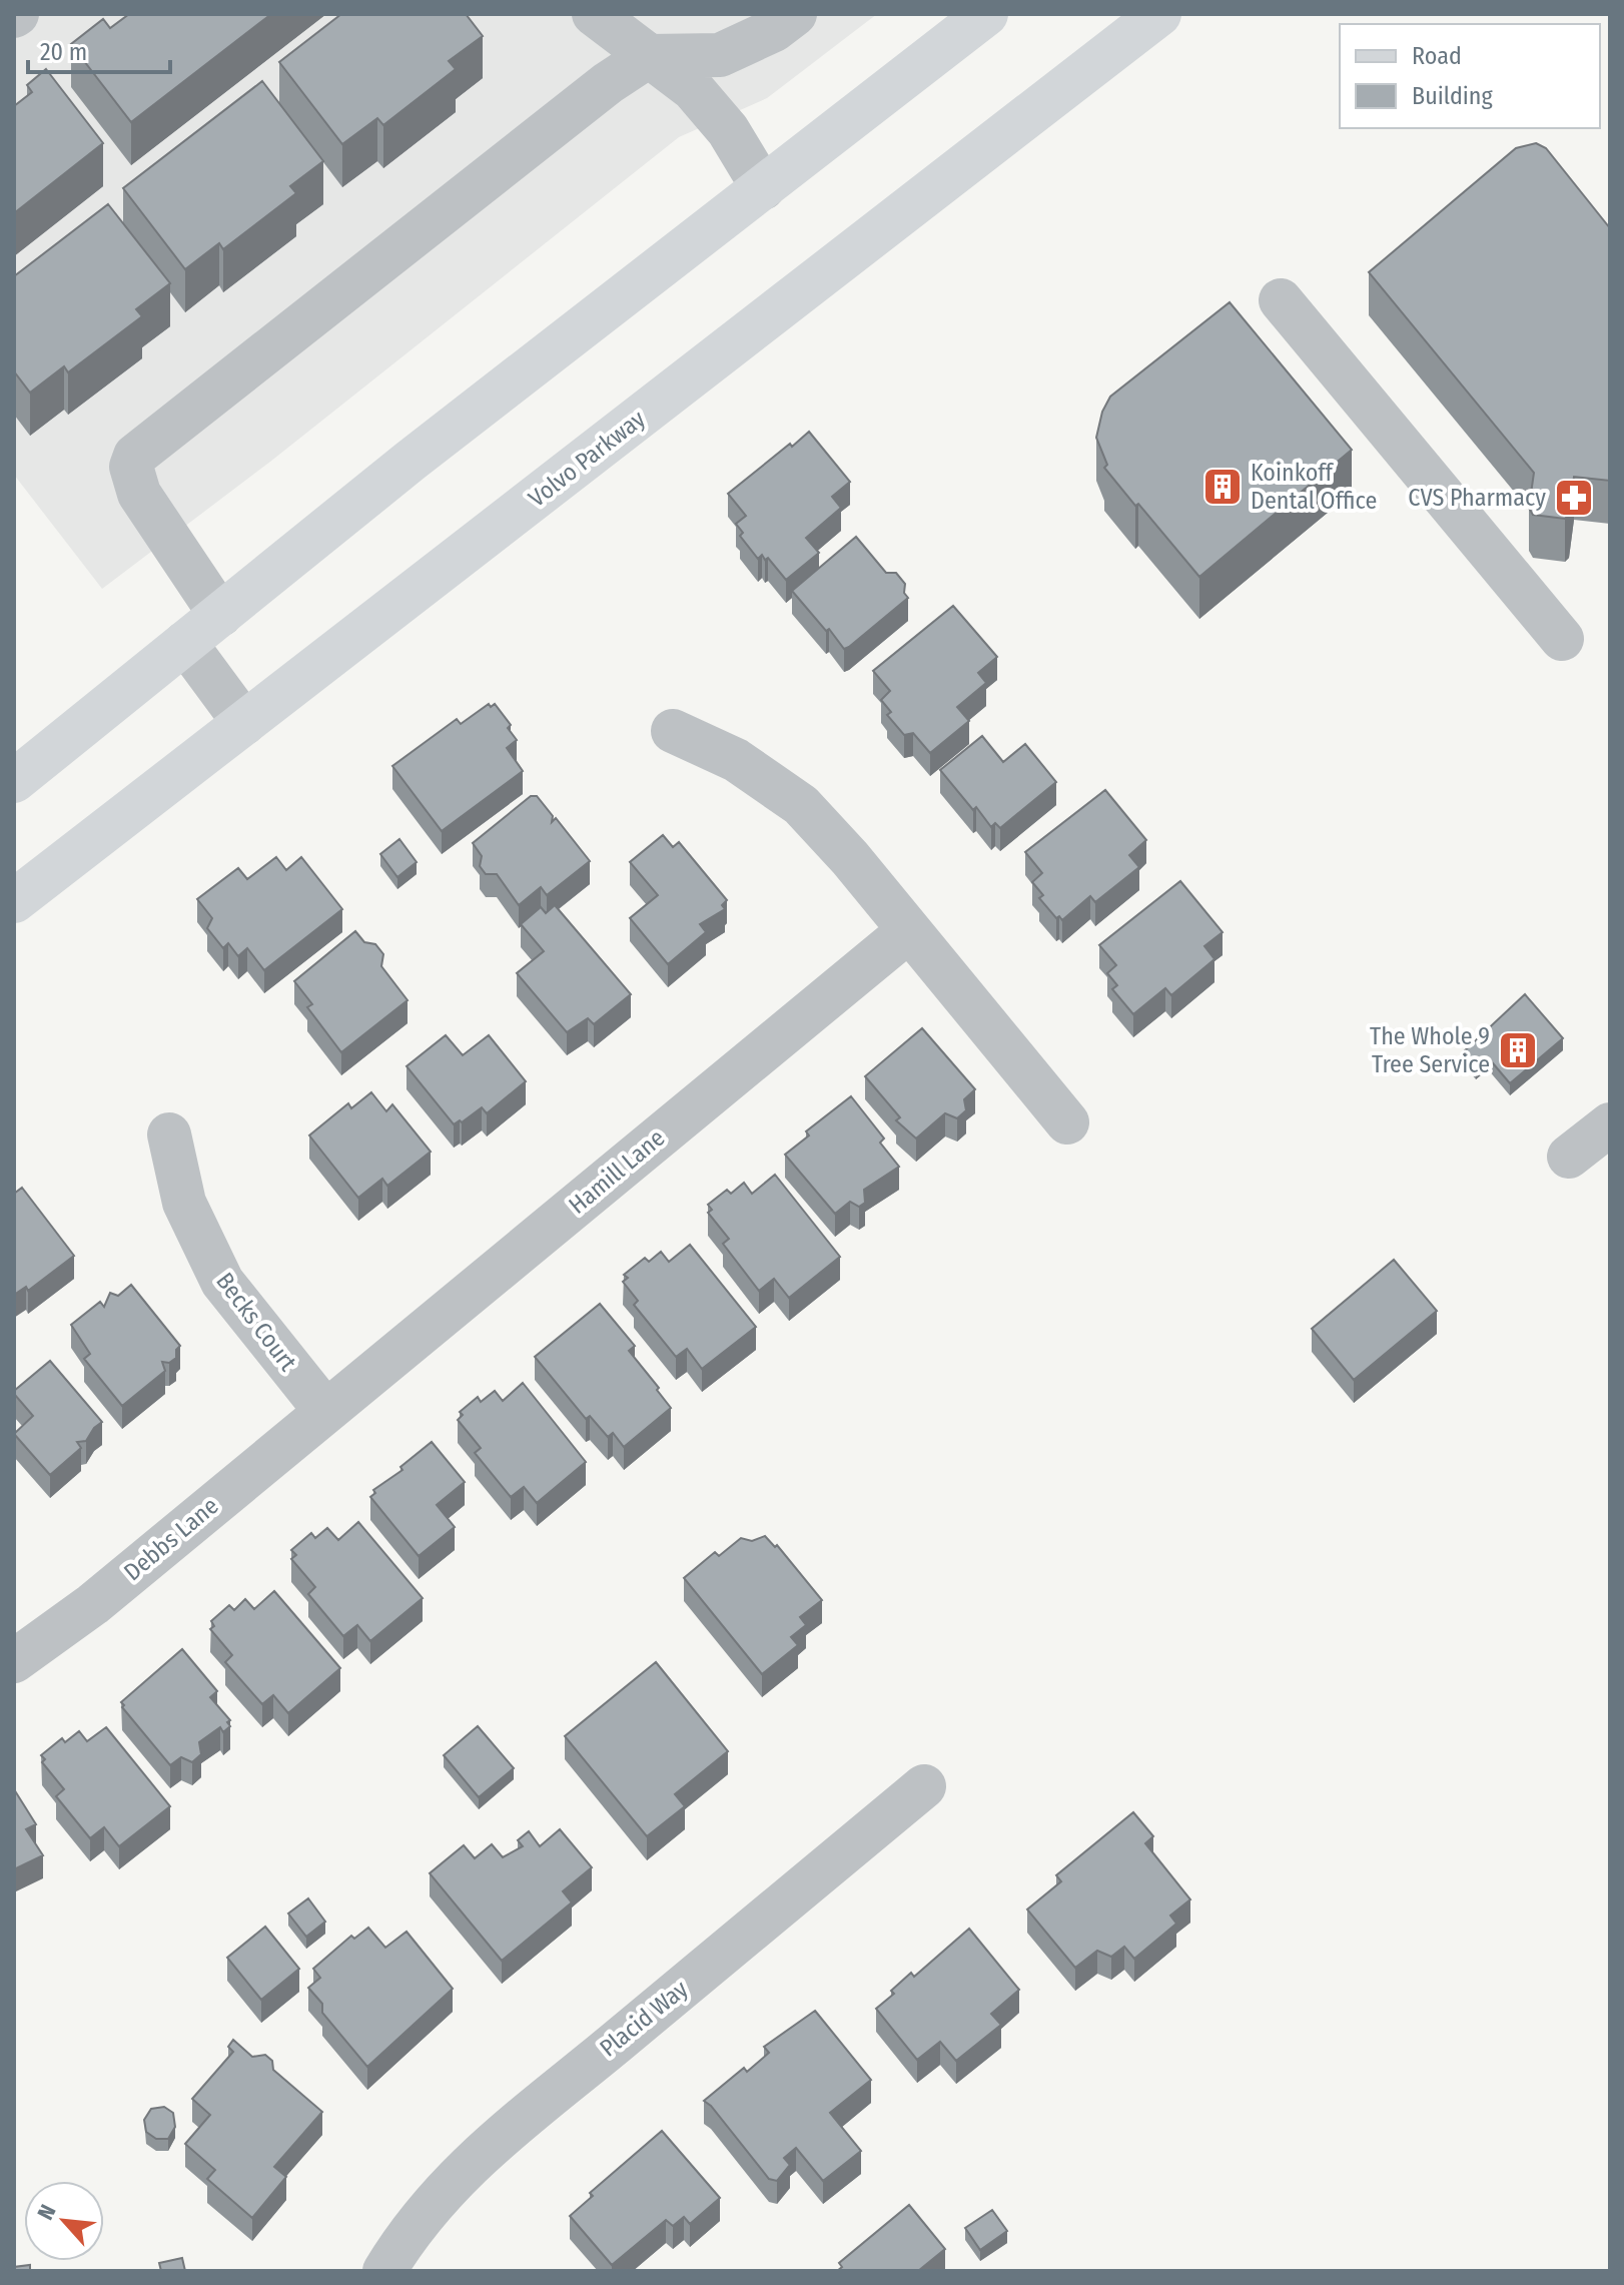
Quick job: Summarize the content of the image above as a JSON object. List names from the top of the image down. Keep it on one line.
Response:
{"streets":{"main road":["Volvo Parkway"],"street":["Hamill Lane","Becks Court","Debbs Lane","Placid Way"]},"crossings":[["Hamill Lane","Becks Court"],["Hamill Lane","Debbs Lane"],["Becks Court","Debbs Lane"]],"places":{"building":["Koinkoff Dental Office","The Whole 9 Tree Service"],"pharmacy":["CVS Pharmacy"]},"legend":["Road","Building"],"scale_bar":"20 m","north":"top left"}
